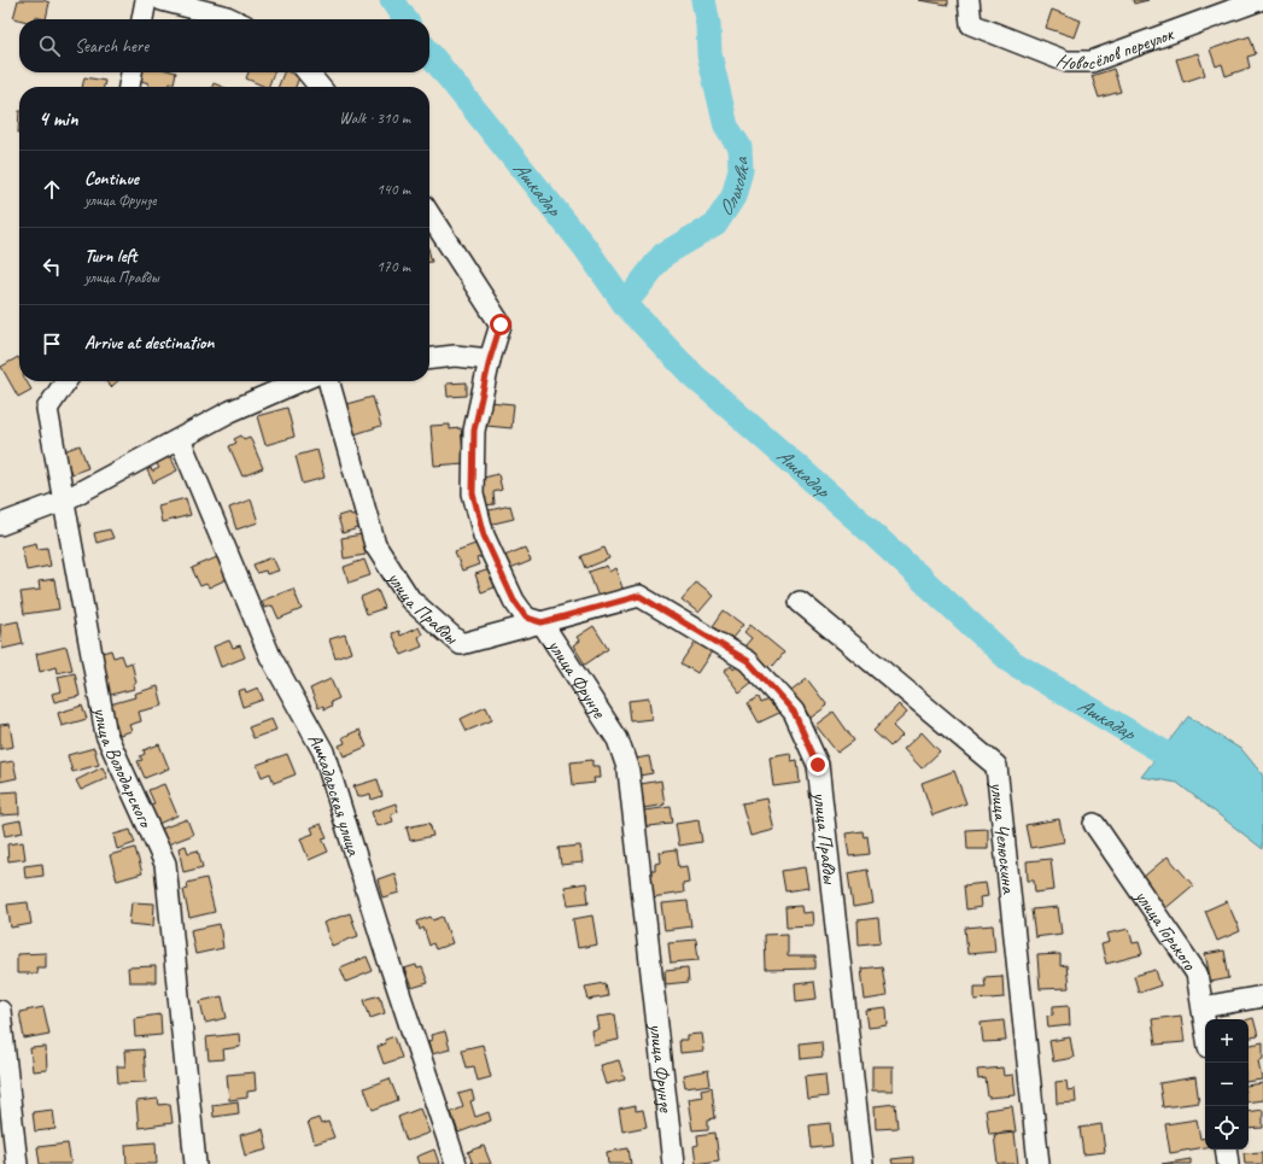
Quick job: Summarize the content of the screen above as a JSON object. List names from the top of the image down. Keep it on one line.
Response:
{"streets":{"street":["Новосёлов переулок","улица Правды","улица Фрунзе","улица Володарского","Ашкадарская улица","улица Челюскина","улица Горького"]},"crossings":[["улица Правды","улица Фрунзе"]],"water":["Ольховка","Ашкадар"],"page":{"search":"Search here","heading":["4 min","Walk · 310 m"],"list":[["Continue","улица Фрунзе","140 m"],["Turn left","улица Правды","170 m"],"Arrive at destination"],"map_buttons":["+","−"]}}
